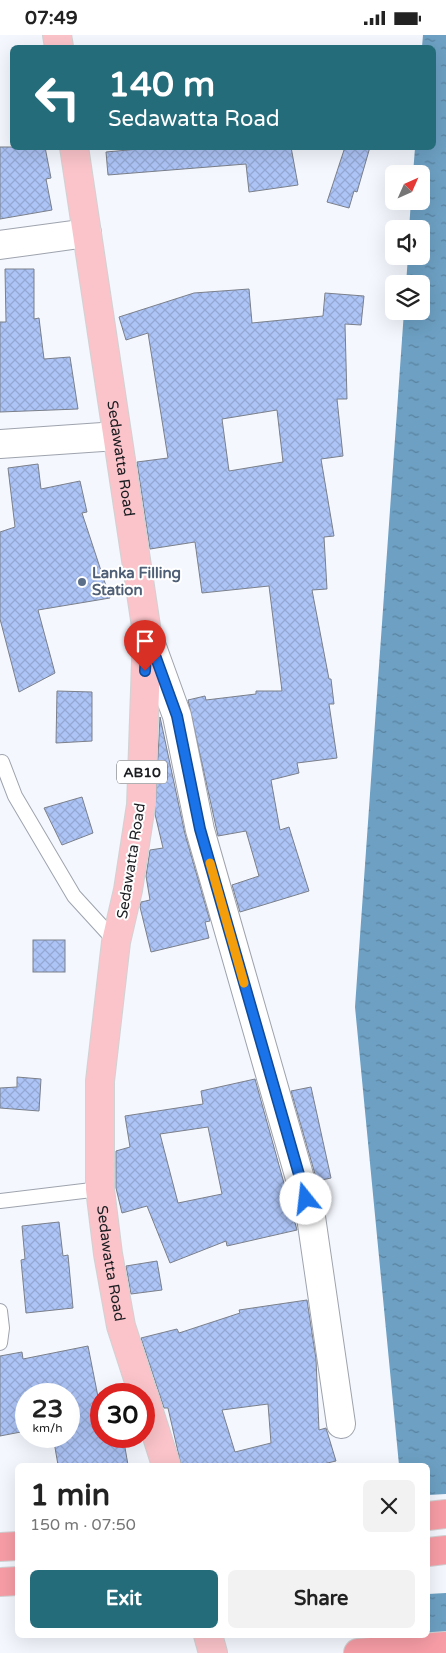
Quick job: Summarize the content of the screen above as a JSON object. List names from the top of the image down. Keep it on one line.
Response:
{"streets":{"main road":["Sedawatta Road","AB10"]},"places":["Lanka Filling Station"],"north":"top right","page":{"status":"07:49","turn":["140 m","Sedawatta Road"],"speed":"23 km/h","limit":"30","heading":["1 min","150 m · 07:50"],"buttons":["Exit","Share"]}}
